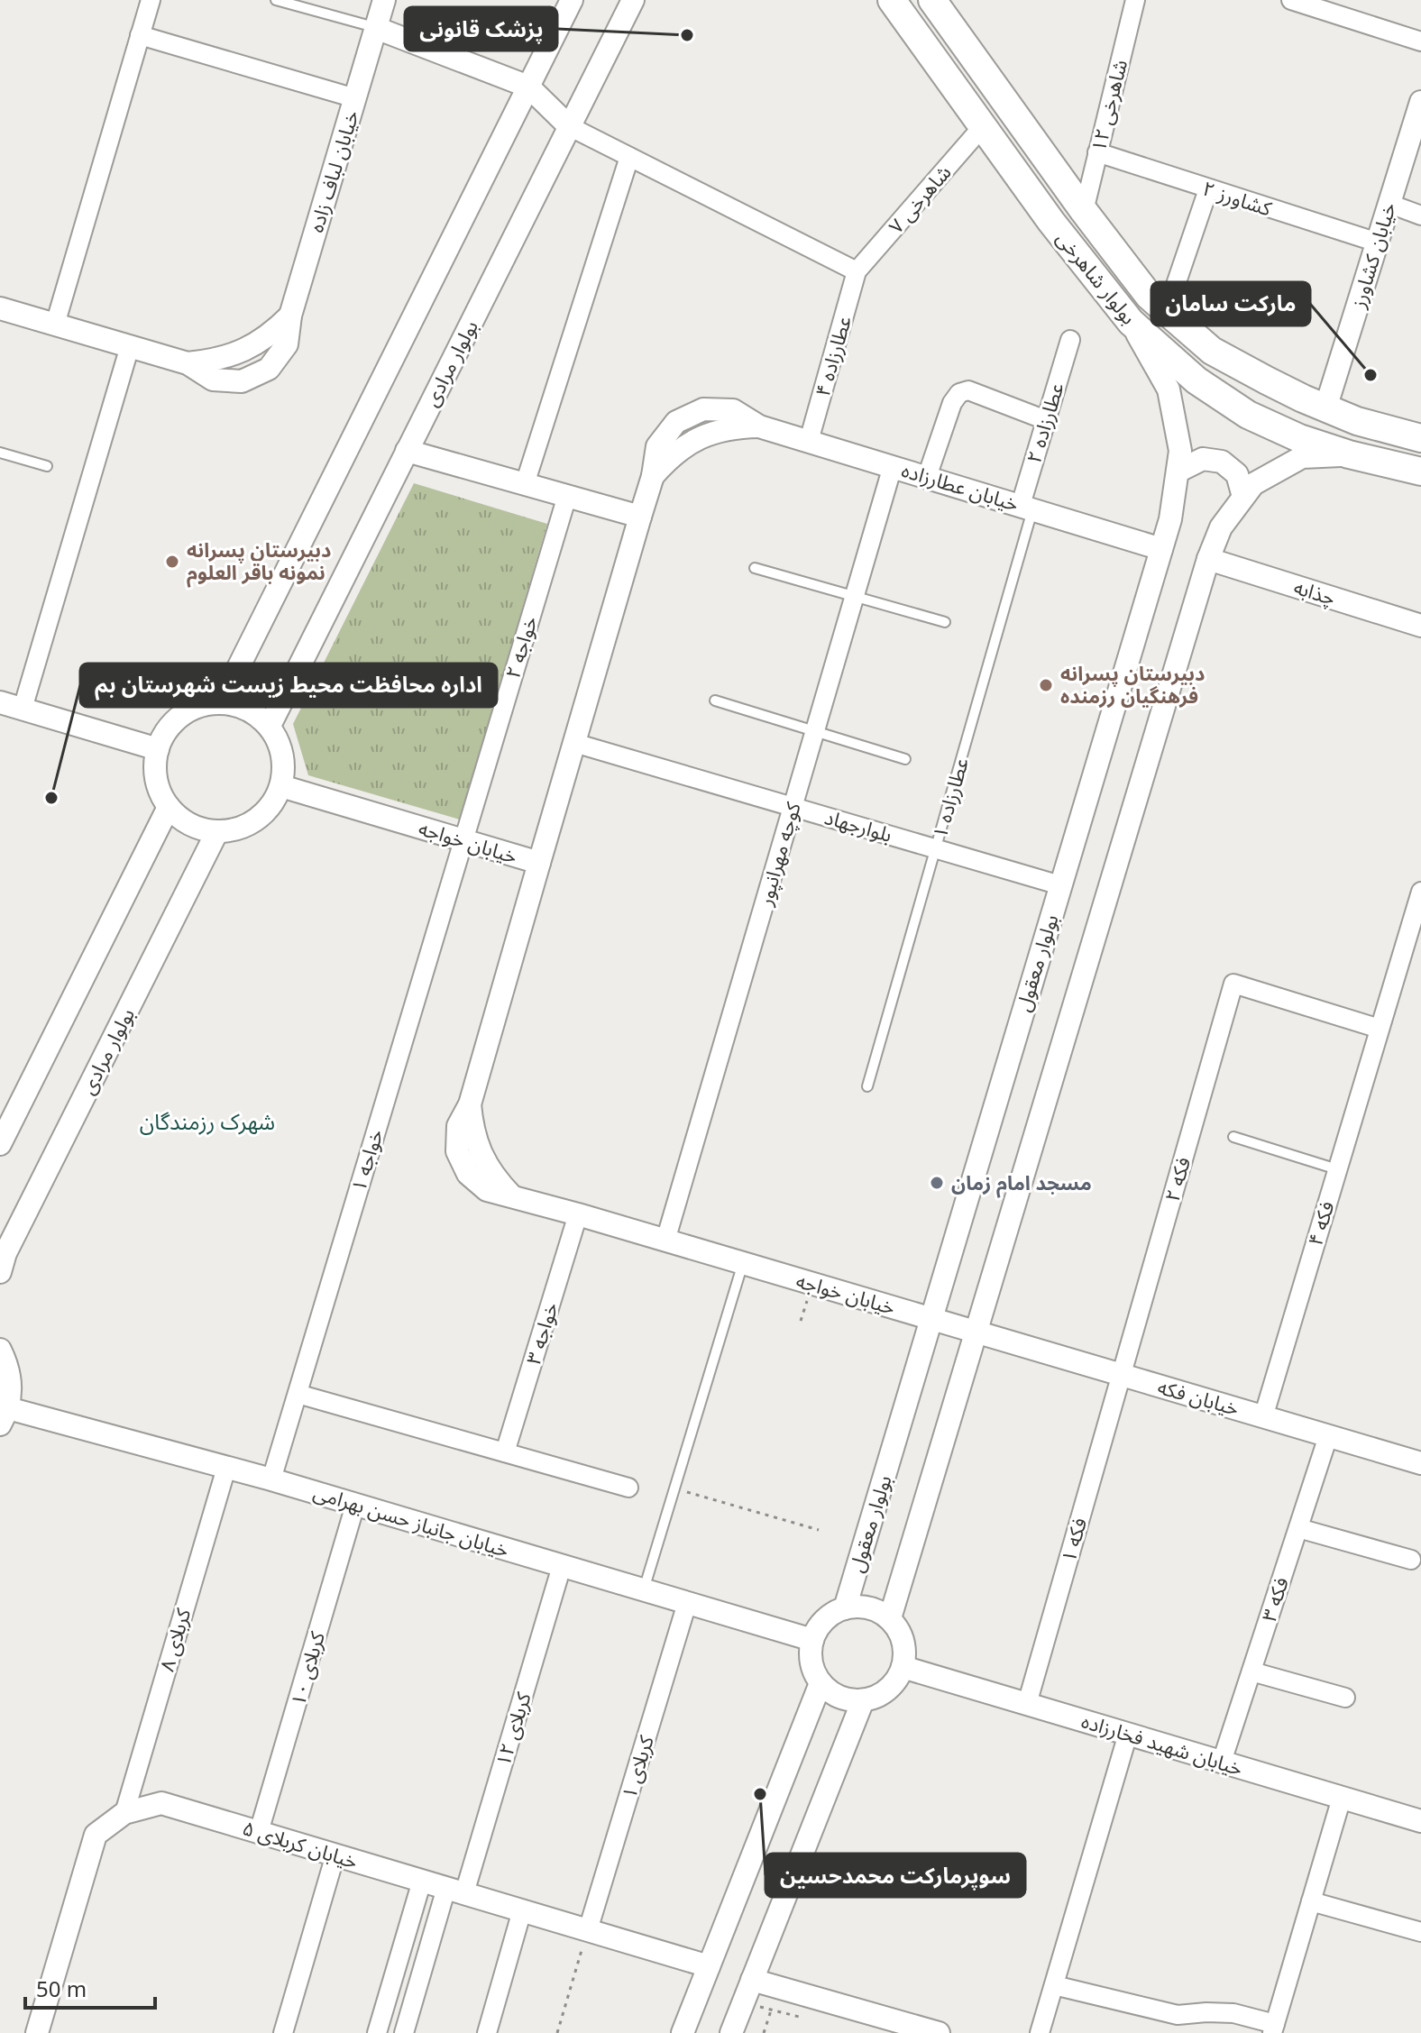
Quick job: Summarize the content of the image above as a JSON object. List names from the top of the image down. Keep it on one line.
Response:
{"streets":{"main road":["بولوار شاهرخی"],"street":["شاهرخی ۱۲","خیابان لباف زاده","کشاورز ۲","شاهرخی ۷","خیابان کشاورز","عطارزاده ۴","بولوار مرادی","عطارزاده ۲","خیابان عطارزاده","چذابه","خواجه ۲","بلوارجهاد","خیابان خواجه","کوچه مهرانپور","بولوار معقول","خواجه ۱","فکه ۲","فکه ۴","خواجه ۳","خیابان فکه","خیابان جانباز حسن بهرامی","فکه ۱","فکه ۳","کربلای ۸","کربلای ۱۰","کربلای ۱۲","خیابان شهید فخارزاده","کربلای ۱","خیابان کربلای ۵"],"lane":["عطارزاده ۱"]},"crossings":[["شاهرخی ۱۲","کشاورز ۲"],["شاهرخی ۱۲","بولوار شاهرخی"],["کشاورز ۲","خیابان کشاورز"],["شاهرخی ۷","بولوار شاهرخی"],["شاهرخی ۷","عطارزاده ۴"],["خیابان کشاورز","بولوار شاهرخی"],["بولوار شاهرخی","بولوار معقول"],["عطارزاده ۴","خیابان عطارزاده"],["بولوار مرادی","خیابان خواجه"],["عطارزاده ۲","خیابان عطارزاده"],["عطارزاده ۲","عطارزاده ۱"],["خیابان عطارزاده","عطارزاده ۱"],["خیابان عطارزاده","بلوارجهاد"],["خیابان عطارزاده","خیابان خواجه"],["خیابان عطارزاده","کوچه مهرانپور"],["خیابان عطارزاده","بولوار معقول"],["خواجه ۲","خیابان خواجه"],["خواجه ۲","خواجه ۱"],["عطارزاده ۱","بلوارجهاد"],["بلوارجهاد","کوچه مهرانپور"],["بلوارجهاد","بولوار معقول"],["خیابان خواجه","کوچه مهرانپور"],["خیابان خواجه","بولوار معقول"],["خیابان خواجه","خواجه ۱"],["خیابان خواجه","خواجه ۳"],["خیابان خواجه","خیابان فکه"],["بولوار معقول","خیابان جانباز حسن بهرامی"],["بولوار معقول","خیابان شهید فخارزاده"],["خواجه ۱","خیابان جانباز حسن بهرامی"],["فکه ۲","فکه ۴"],["فکه ۲","خیابان فکه"],["فکه ۲","فکه ۱"],["فکه ۴","خیابان فکه"],["خیابان فکه","فکه ۱"],["خیابان فکه","فکه ۳"],["خیابان جانباز حسن بهرامی","کربلای ۸"],["خیابان جانباز حسن بهرامی","کربلای ۱۰"],["خیابان جانباز حسن بهرامی","کربلای ۱۲"],["خیابان جانباز حسن بهرامی","خیابان شهید فخارزاده"],["خیابان جانباز حسن بهرامی","کربلای ۱"],["فکه ۱","خیابان شهید فخارزاده"],["فکه ۳","خیابان شهید فخارزاده"],["کربلای ۸","خیابان کربلای ۵"],["کربلای ۱۰","خیابان کربلای ۵"],["کربلای ۱۲","خیابان کربلای ۵"],["کربلای ۱","خیابان کربلای ۵"]],"districts":["شهرک رزمندگان"],"places":["پزشک قانونی","مارکت سامان","دبیرستان پسرانه نمونه باقر العلوم","دبیرستان پسرانه فرهنگیان رزمنده","اداره محافظت محیط زیست شهرستان بم","مسجد امام زمان","سوپرمارکت محمدحسین"],"scale_bar":"50 m"}
